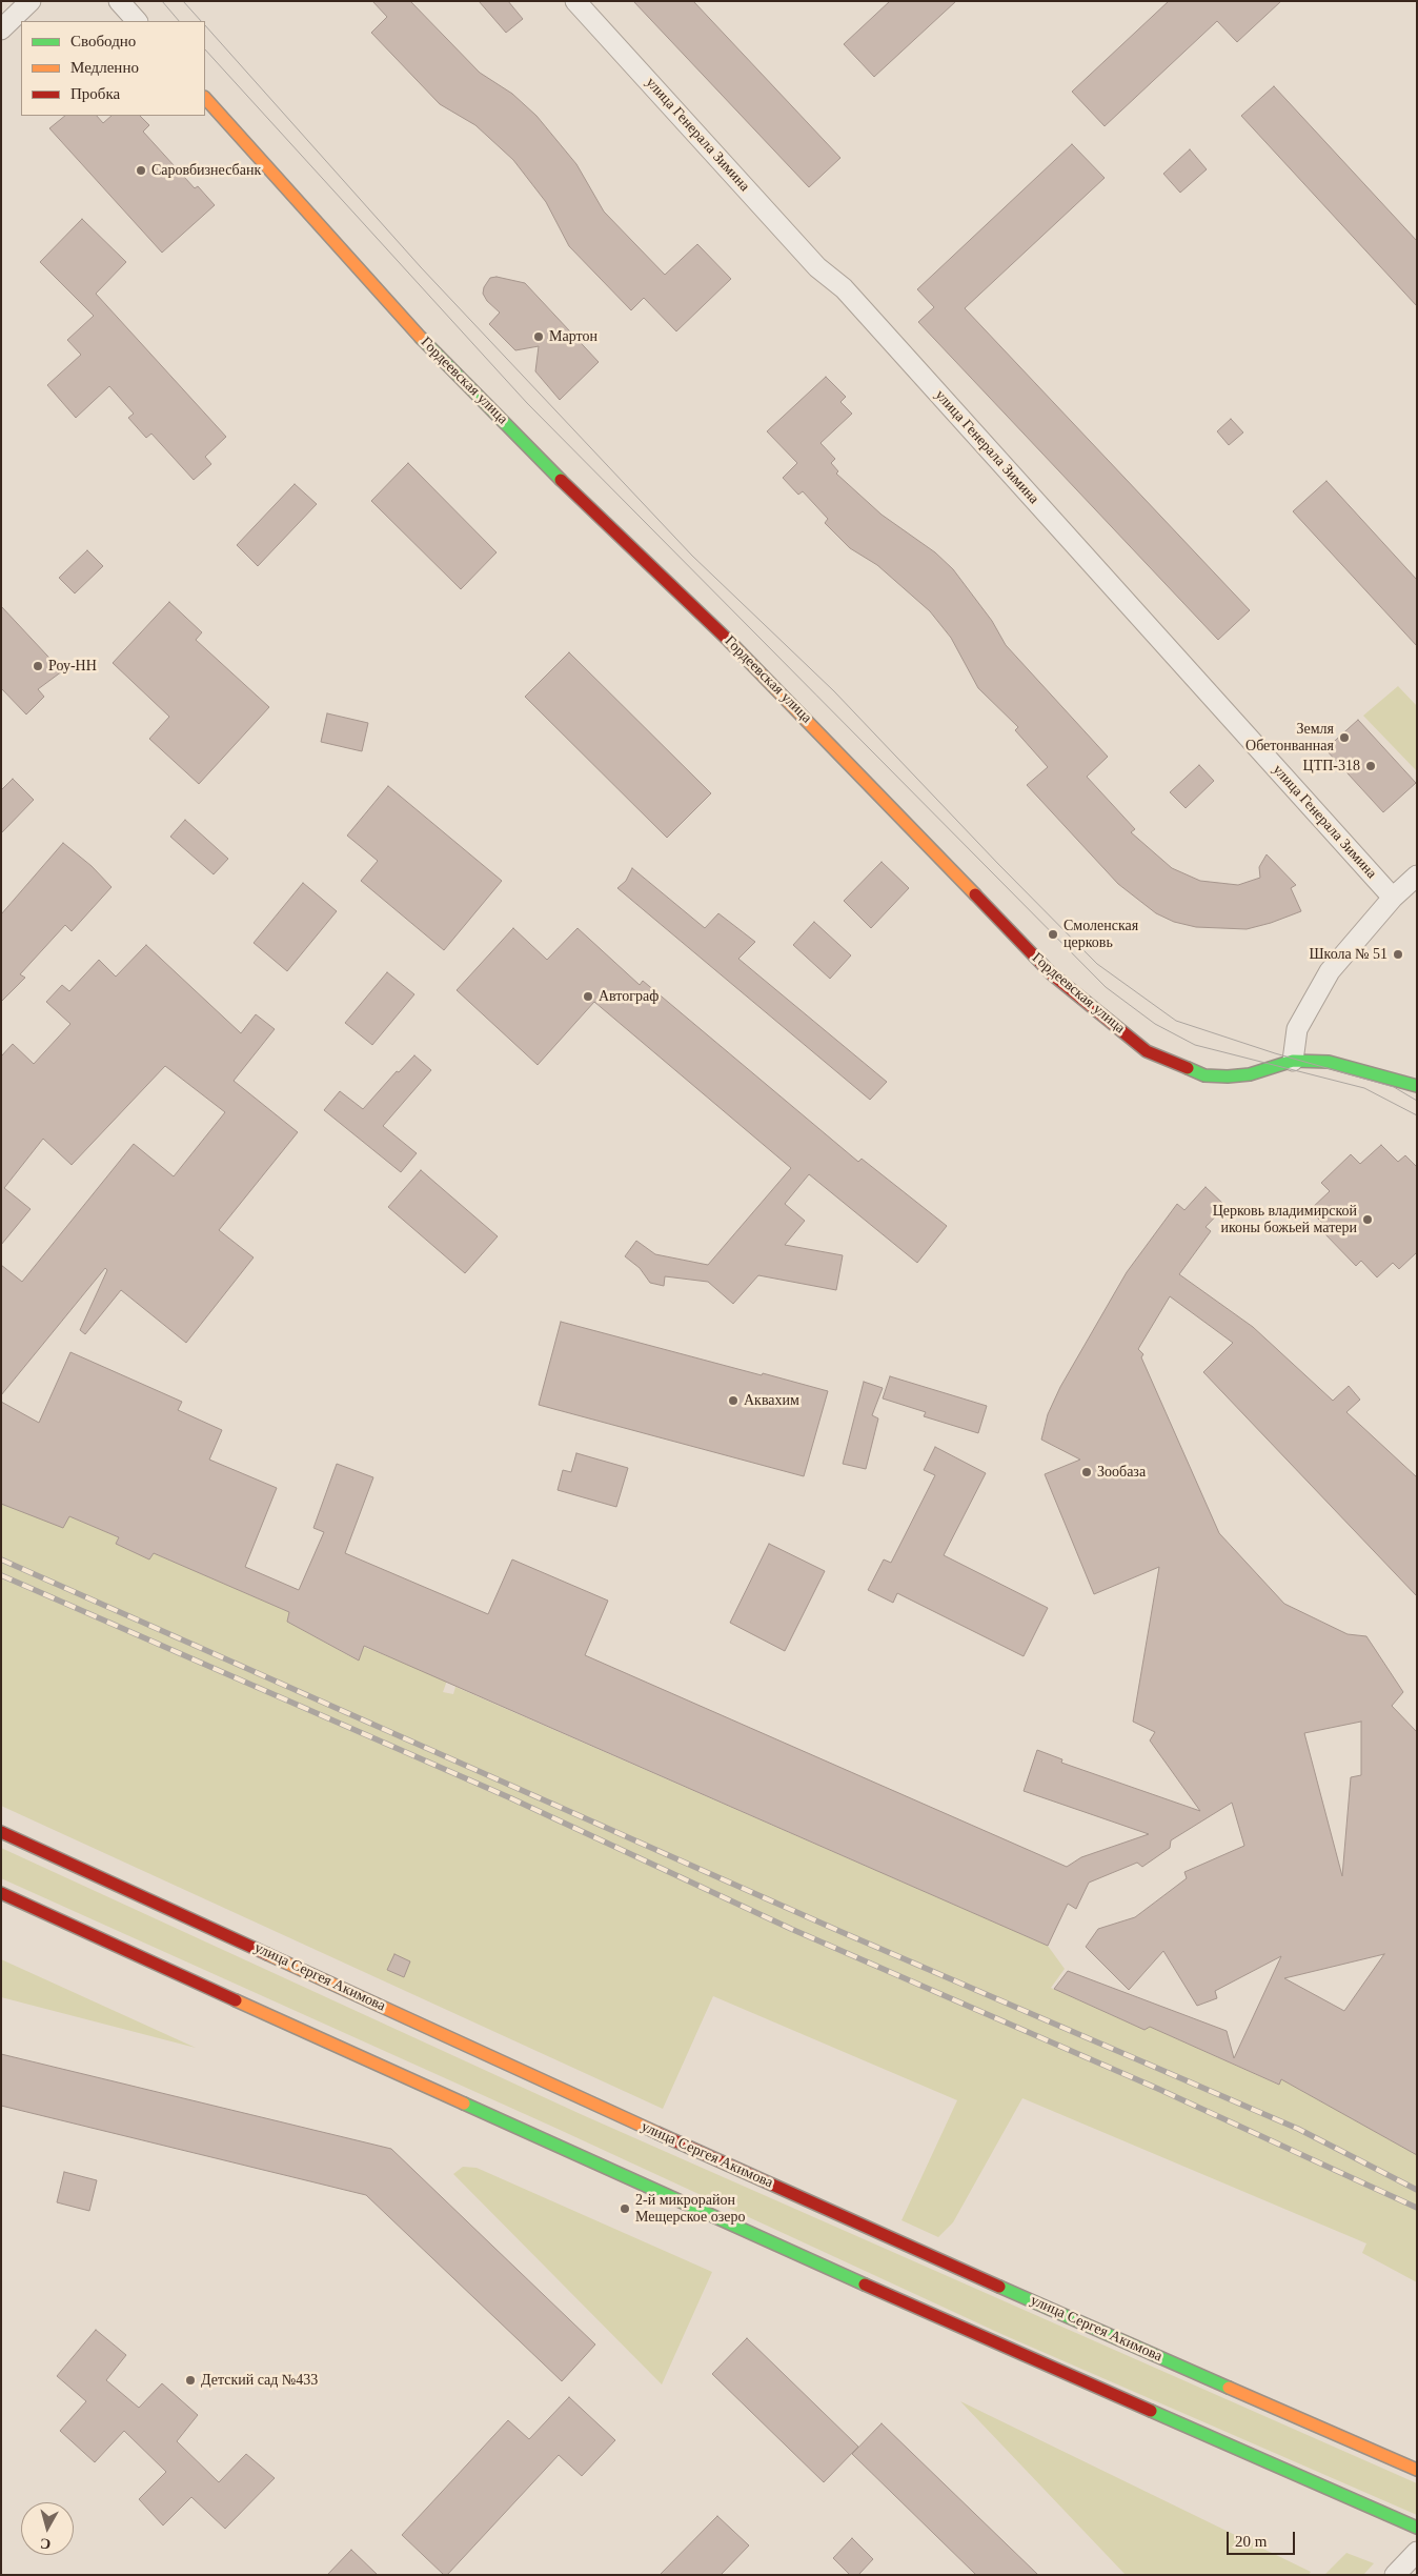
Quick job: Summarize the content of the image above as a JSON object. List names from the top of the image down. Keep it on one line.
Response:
{"streets":{"main road":["Гордеевская улица","улица Сергея Акимова"],"street":["улица Генерала Зимина"]},"places":["Саровбизнесбанк","Мартон","Роу-НН","Земля Обетонванная","ЦТП-318","Смоленская церковь","Школа № 51","Автограф","Церковь владимирской иконы божьей матери","Аквахим","Зообаза","2-й микрорайон Мещерское озеро","Детский сад №433"],"legend":["Свободно","Медленно","Пробка"],"scale_bar":"20 m","north":"bottom"}
